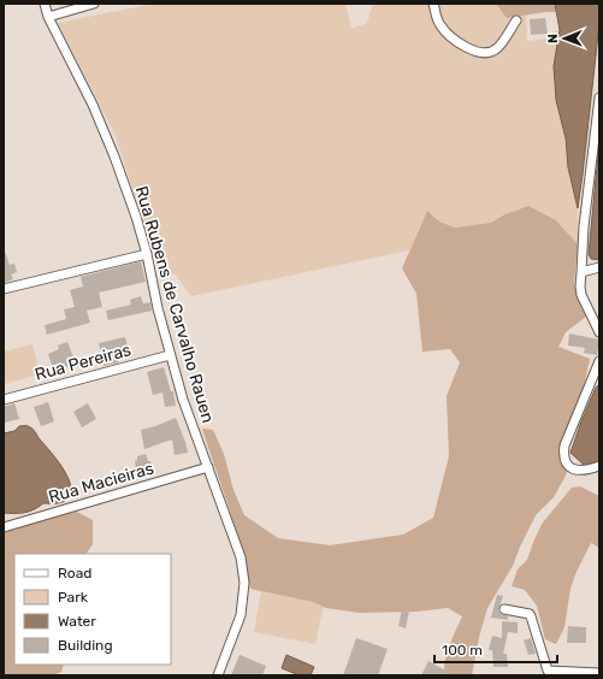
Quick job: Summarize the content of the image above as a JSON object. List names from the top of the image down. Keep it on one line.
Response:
{"streets":{"street":["Rua Rubens de Carvalho Rauen","Rua Pereiras","Rua Macieiras"]},"crossings":[["Rua Rubens de Carvalho Rauen","Rua Pereiras"],["Rua Rubens de Carvalho Rauen","Rua Macieiras"]],"legend":["Road","Park","Water","Building"],"scale_bar":"100 m","north":"left"}
